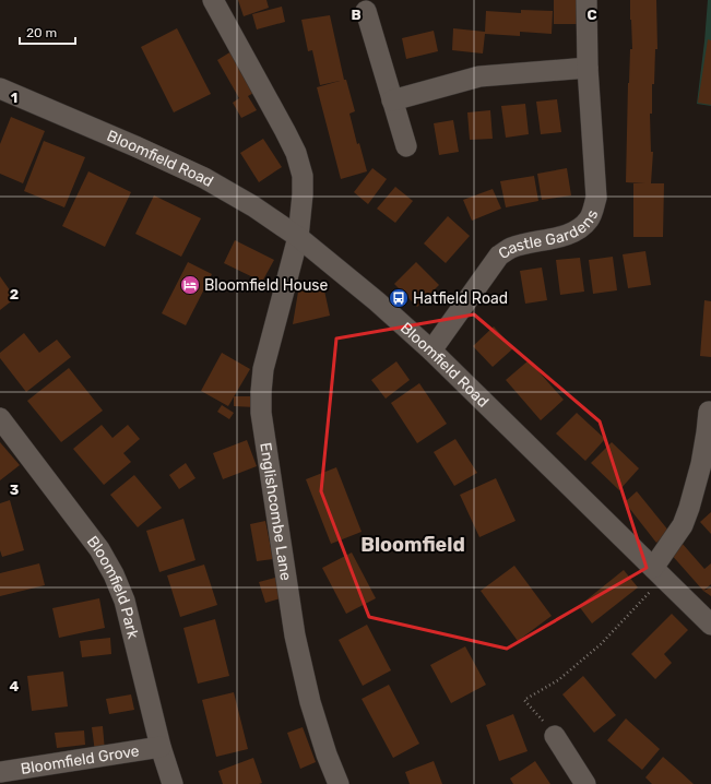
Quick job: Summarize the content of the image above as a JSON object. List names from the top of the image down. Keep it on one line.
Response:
{"streets":{"street":["Bloomfield Road","Castle Gardens","Englishcombe Lane","Bloomfield Park","Bloomfield Grove"]},"crossings":[["Bloomfield Road","Castle Gardens"],["Bloomfield Road","Englishcombe Lane"],["Bloomfield Park","Bloomfield Grove"]],"districts":["Bloomfield"],"places":{"hotel":["Bloomfield House"],"bus stop":["Hatfield Road"]},"scale_bar":"20 m","grid":{"columns":["B","C"],"rows":["1","2","3","4"]}}
